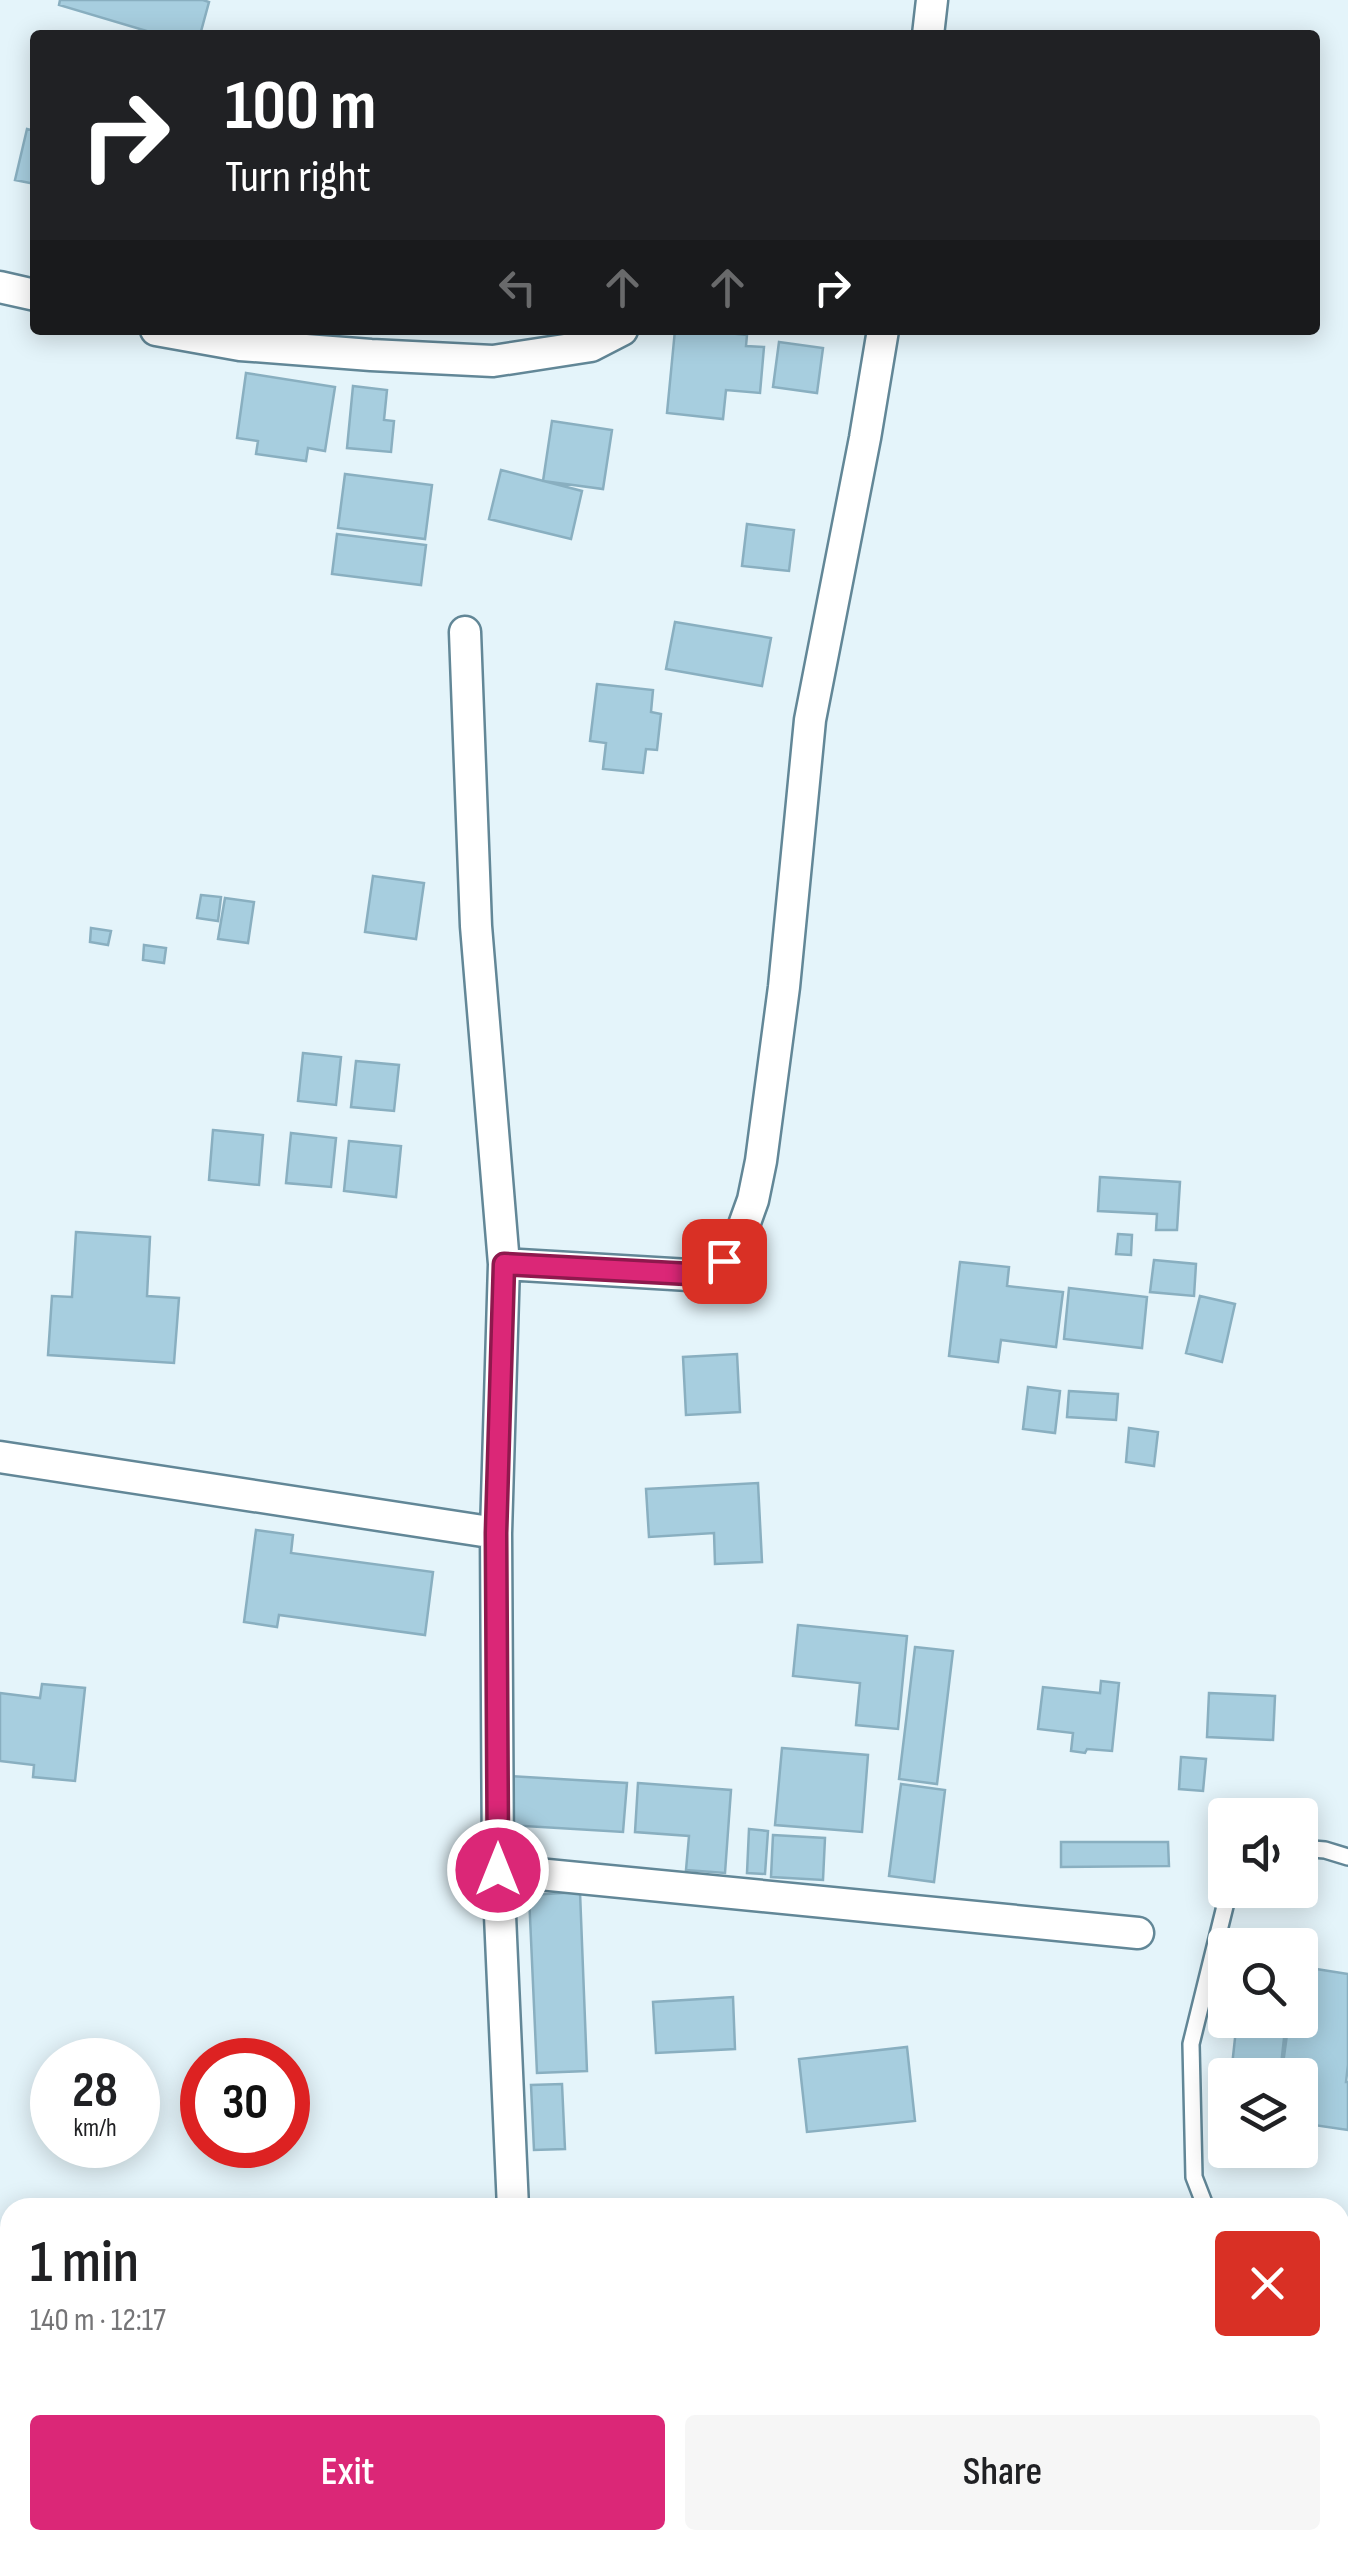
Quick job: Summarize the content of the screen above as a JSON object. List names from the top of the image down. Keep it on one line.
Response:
{"page":{"turn":["100 m","Turn right"],"speed":"28 km/h","limit":"30","heading":["1 min","140 m · 12:17"],"buttons":["Exit","Share"]}}
